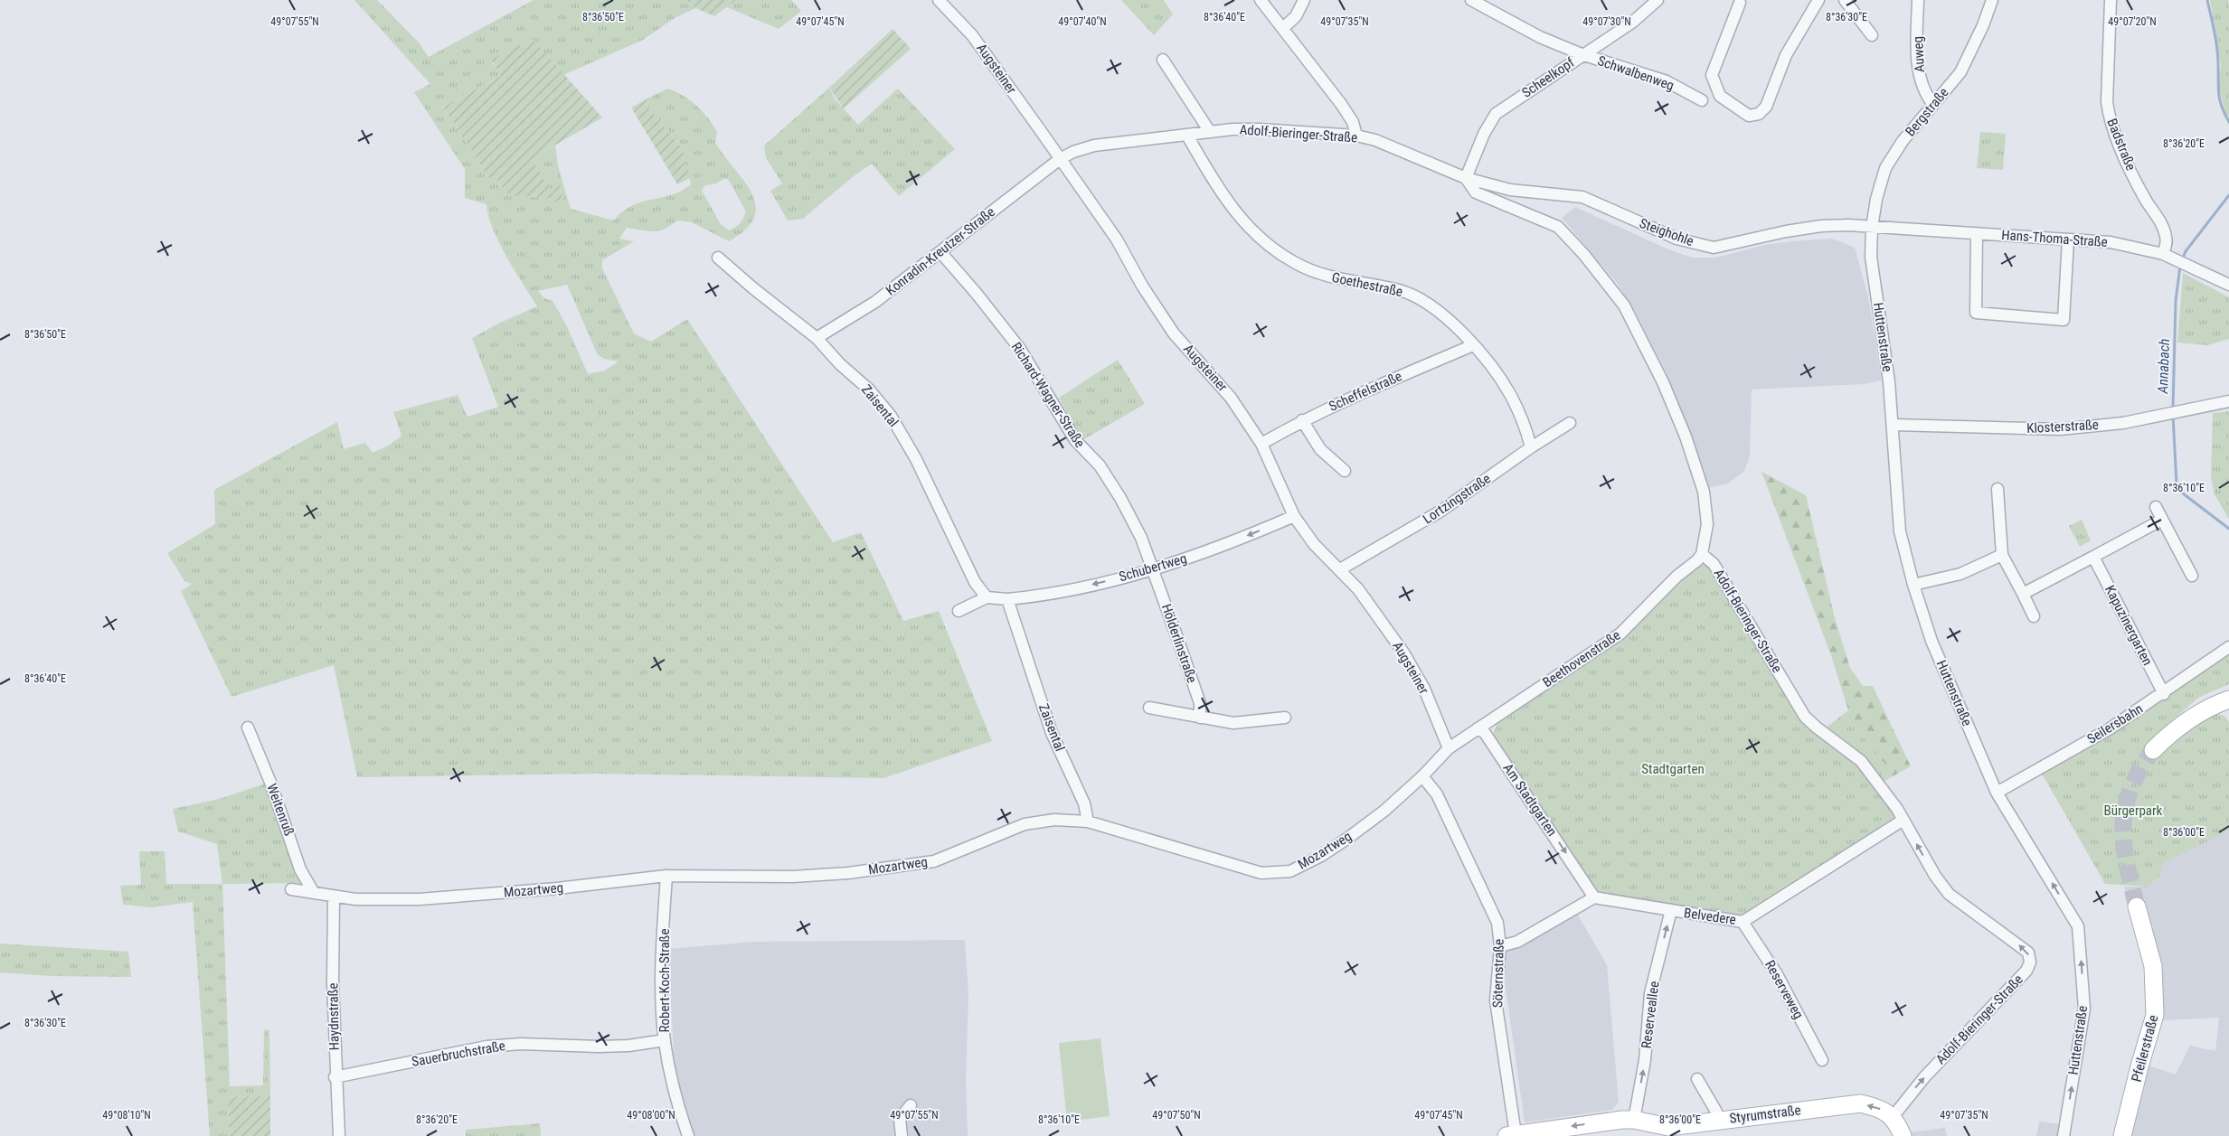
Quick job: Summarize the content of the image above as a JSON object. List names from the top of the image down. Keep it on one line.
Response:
{"streets":{"main road":["Pfeilerstraße","Styrumstraße"],"street":["Auweg","Augsteiner","Schwalbenweg","Scheelkopf","Bergstraße","Adolf-Bieringer-Straße","Badstraße","Steighohle","Hans-Thoma-Straße","Konradin-Kreutzer-Straße","Goethestraße","Huttenstraße","Scheffelstraße","Richard-Wagner-Straße","Zaisental","Klosterstraße","Lortzingstraße","Schubertweg","Kapuzinergarten","Hölderlinstraße","Beethovenstraße","Seilersbahn","Am Stadtgarten","Weitenruß","Mozartweg","Belvedere","Söternstraße","Robert-Koch-Straße","Reserveweg","Reserveallee","Haydnstraße","Sauerbruchstraße"]},"crossings":[["Auweg","Bergstraße"],["Augsteiner","Adolf-Bieringer-Straße"],["Augsteiner","Konradin-Kreutzer-Straße"],["Augsteiner","Scheffelstraße"],["Augsteiner","Lortzingstraße"],["Augsteiner","Schubertweg"],["Augsteiner","Beethovenstraße"],["Augsteiner","Mozartweg"],["Schwalbenweg","Scheelkopf"],["Scheelkopf","Adolf-Bieringer-Straße"],["Scheelkopf","Steighohle"],["Bergstraße","Steighohle"],["Bergstraße","Hans-Thoma-Straße"],["Bergstraße","Huttenstraße"],["Adolf-Bieringer-Straße","Steighohle"],["Adolf-Bieringer-Straße","Konradin-Kreutzer-Straße"],["Adolf-Bieringer-Straße","Goethestraße"],["Adolf-Bieringer-Straße","Beethovenstraße"],["Adolf-Bieringer-Straße","Belvedere"],["Adolf-Bieringer-Straße","Styrumstraße"],["Badstraße","Hans-Thoma-Straße"],["Steighohle","Hans-Thoma-Straße"],["Steighohle","Huttenstraße"],["Hans-Thoma-Straße","Huttenstraße"],["Konradin-Kreutzer-Straße","Richard-Wagner-Straße"],["Konradin-Kreutzer-Straße","Zaisental"],["Goethestraße","Scheffelstraße"],["Goethestraße","Lortzingstraße"],["Huttenstraße","Klosterstraße"],["Huttenstraße","Seilersbahn"],["Richard-Wagner-Straße","Schubertweg"],["Richard-Wagner-Straße","Hölderlinstraße"],["Zaisental","Schubertweg"],["Zaisental","Mozartweg"],["Schubertweg","Hölderlinstraße"],["Kapuzinergarten","Seilersbahn"],["Beethovenstraße","Am Stadtgarten"],["Beethovenstraße","Mozartweg"],["Am Stadtgarten","Belvedere"],["Weitenruß","Mozartweg"],["Mozartweg","Söternstraße"],["Mozartweg","Robert-Koch-Straße"],["Mozartweg","Haydnstraße"],["Belvedere","Reserveweg"],["Belvedere","Reserveallee"],["Söternstraße","Styrumstraße"],["Robert-Koch-Straße","Sauerbruchstraße"],["Reserveallee","Styrumstraße"],["Haydnstraße","Sauerbruchstraße"]],"one_way":["Huttenstraße","Schubertweg","Am Stadtgarten","Reserveallee","Styrumstraße"],"water":["Annabach"],"parks":["Stadtgarten","Bürgerpark"],"coordinates":["8°36'50\"E","8°36'40\"E","8°36'30\"E","49°07'55\"N","49°07'40\"N","49°07'35\"N","49°07'30\"N","49°07'45\"N","49°07'20\"N","8°36'20\"E","8°36'10\"E","8°36'00\"E","49°08'10\"N","49°08'00\"N","49°07'50\"N"]}
